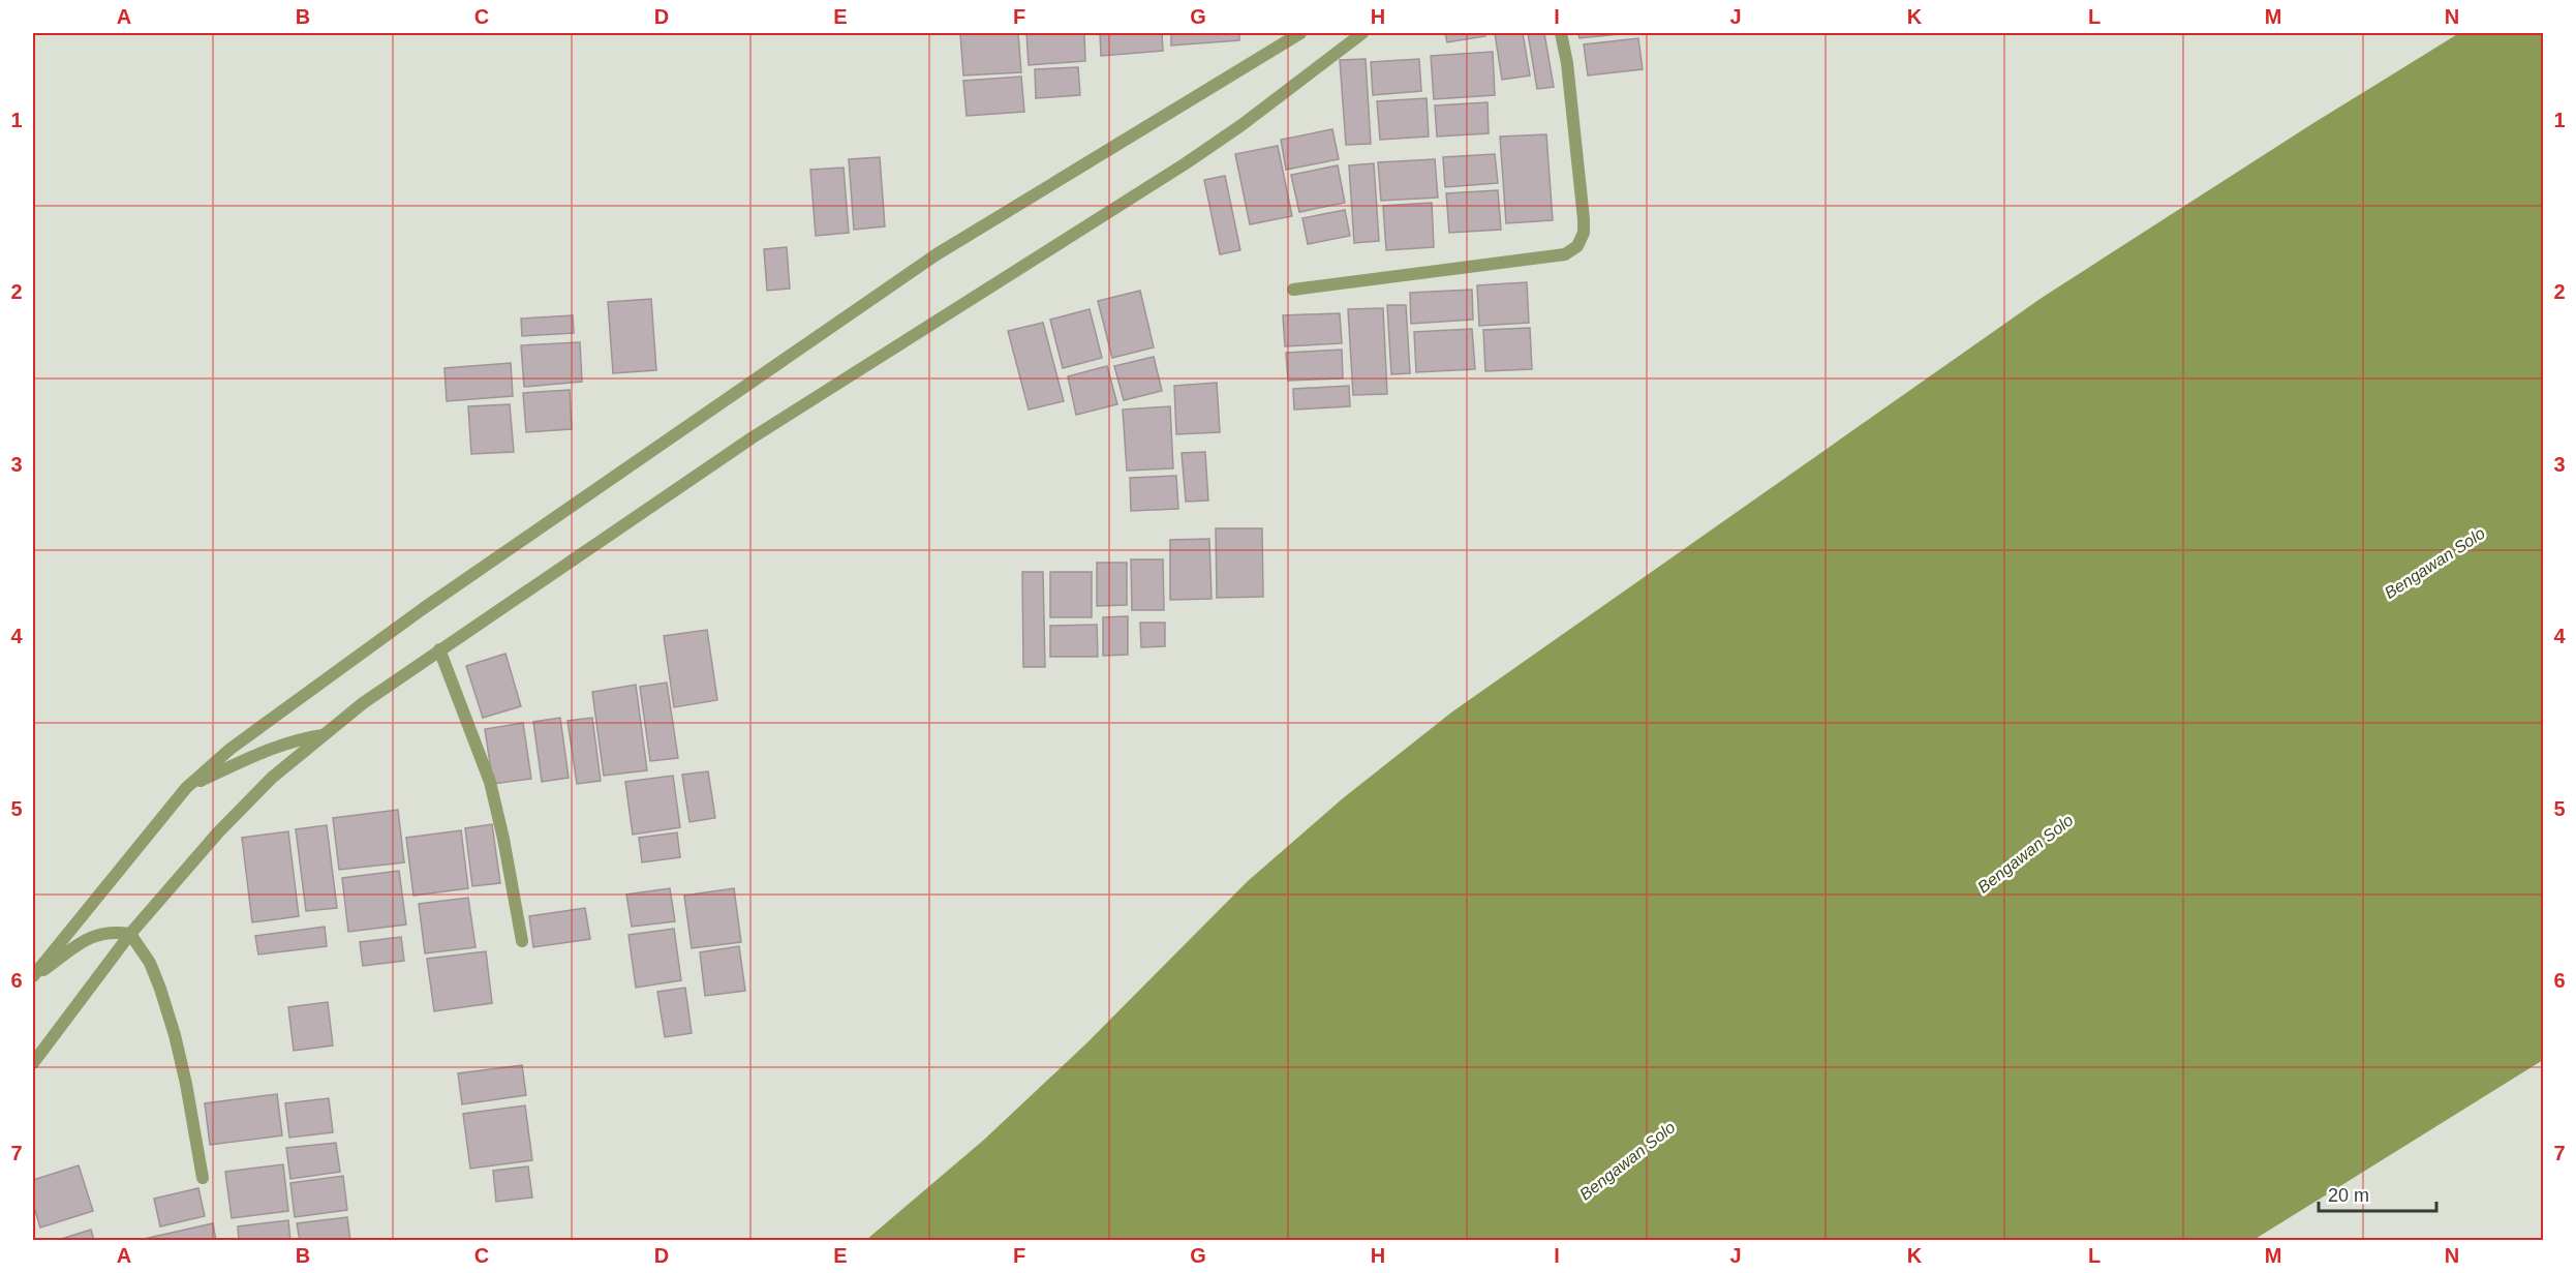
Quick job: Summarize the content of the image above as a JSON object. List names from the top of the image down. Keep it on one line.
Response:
{"water":["Bengawan Solo"],"scale_bar":"20 m","grid":{"columns":["A","B","C","D","E","F","G","H","I","J","K","L","M","N"],"rows":["1","2","3","4","5","6","7"]}}
